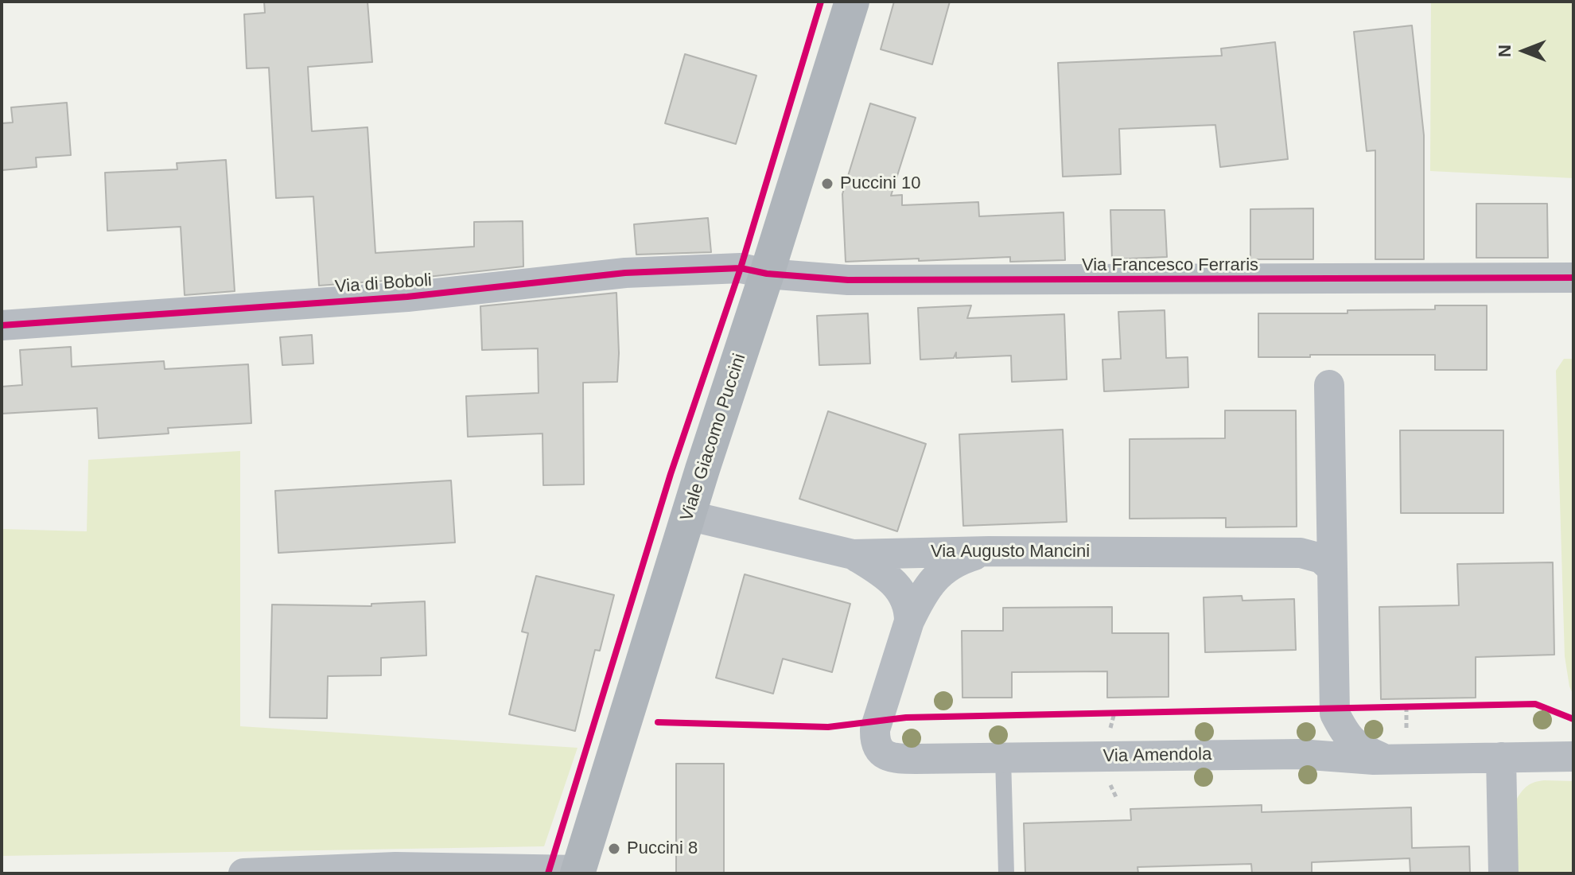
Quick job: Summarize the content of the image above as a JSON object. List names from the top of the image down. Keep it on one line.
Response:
{"streets":{"main road":["Viale Giacomo Puccini"],"street":["Via Francesco Ferraris","Via di Boboli","Via Augusto Mancini","Via Amendola"]},"crossings":[["Via Francesco Ferraris","Via di Boboli"],["Via Francesco Ferraris","Viale Giacomo Puccini"],["Via di Boboli","Viale Giacomo Puccini"],["Viale Giacomo Puccini","Via Augusto Mancini"],["Via Augusto Mancini","Via Amendola"]],"places":["Puccini 10","Puccini 8"],"north":"left"}
